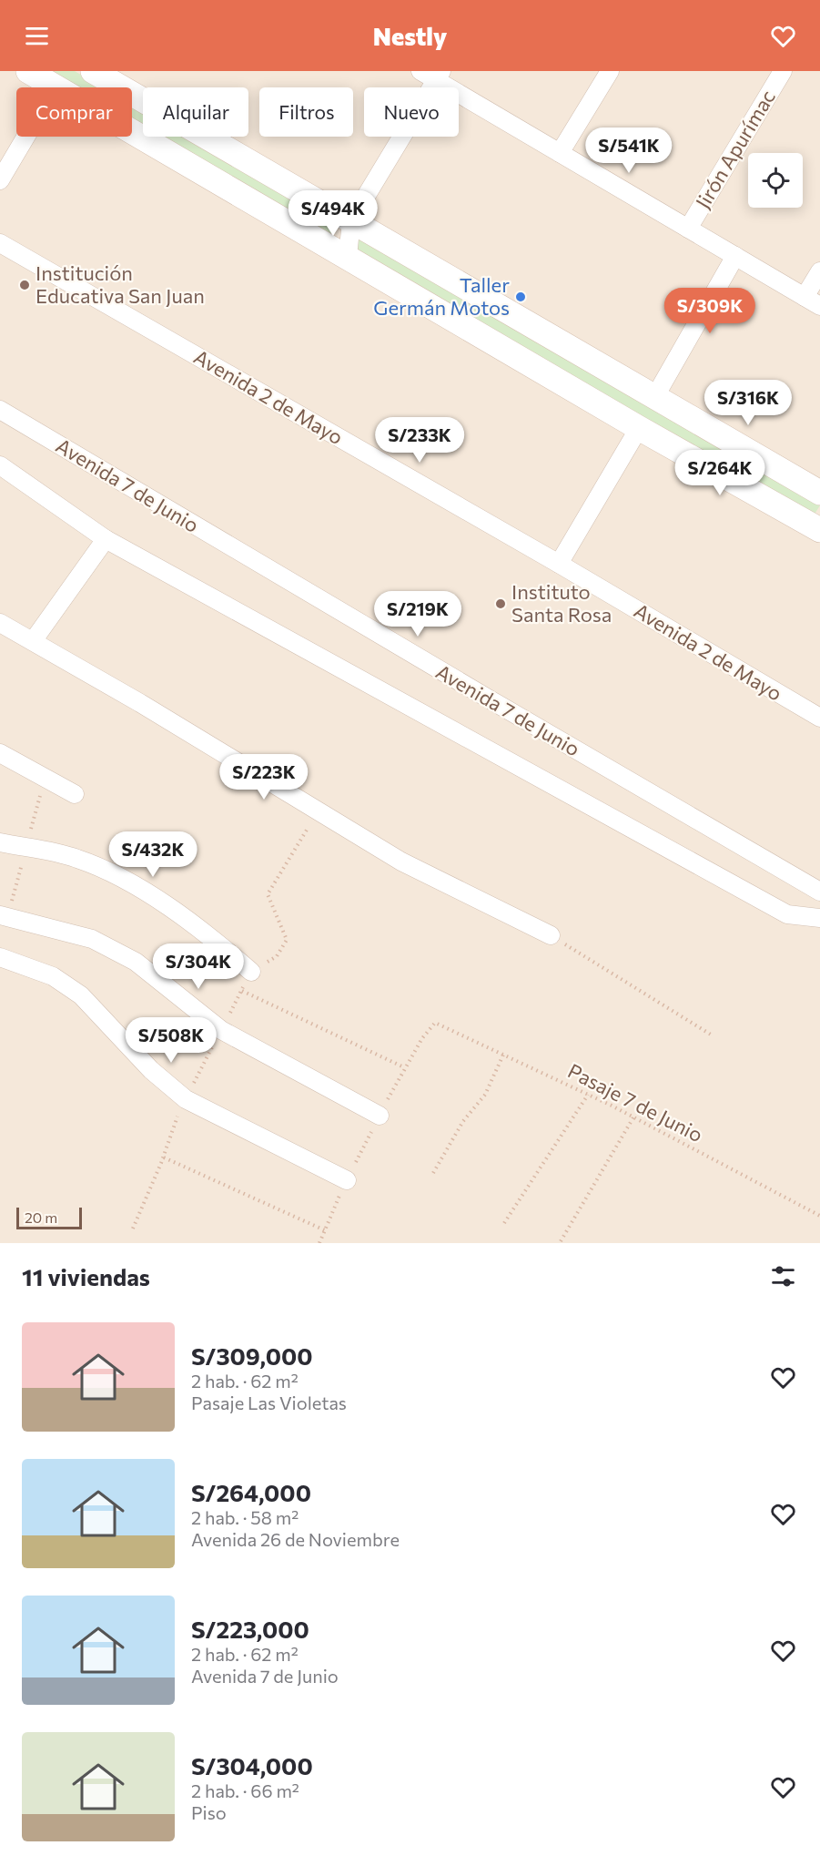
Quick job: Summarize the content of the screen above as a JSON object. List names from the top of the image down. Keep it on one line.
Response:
{"streets":{"street":["Jirón Apurímac","Avenida 2 de Mayo","Avenida 7 de Junio"],"path":["Pasaje 7 de Junio"]},"places":["Institución Educativa San Juan","Taller Germán Motos","Instituto Santa Rosa"],"scale_bar":"20 m","page":{"header":"Nestly","chip":["Comprar","Alquilar","Filtros","Nuevo"],"price":["S/541K","S/494K","S/309K","S/316K","S/233K","S/264K","S/219K","S/223K","S/432K","S/304K","S/508K"],"scale":"20 m","heading":"11 viviendas","list":[{"name":"S/309,000","note":"2 hab. · 62 m² · Pasaje Las Violetas"},{"name":"S/264,000","note":"2 hab. · 58 m² · Avenida 26 de Noviembre"},{"name":"S/223,000","note":"2 hab. · 62 m² · Avenida 7 de Junio"},{"name":"S/304,000","note":"2 hab. · 66 m² · Piso"}]}}
